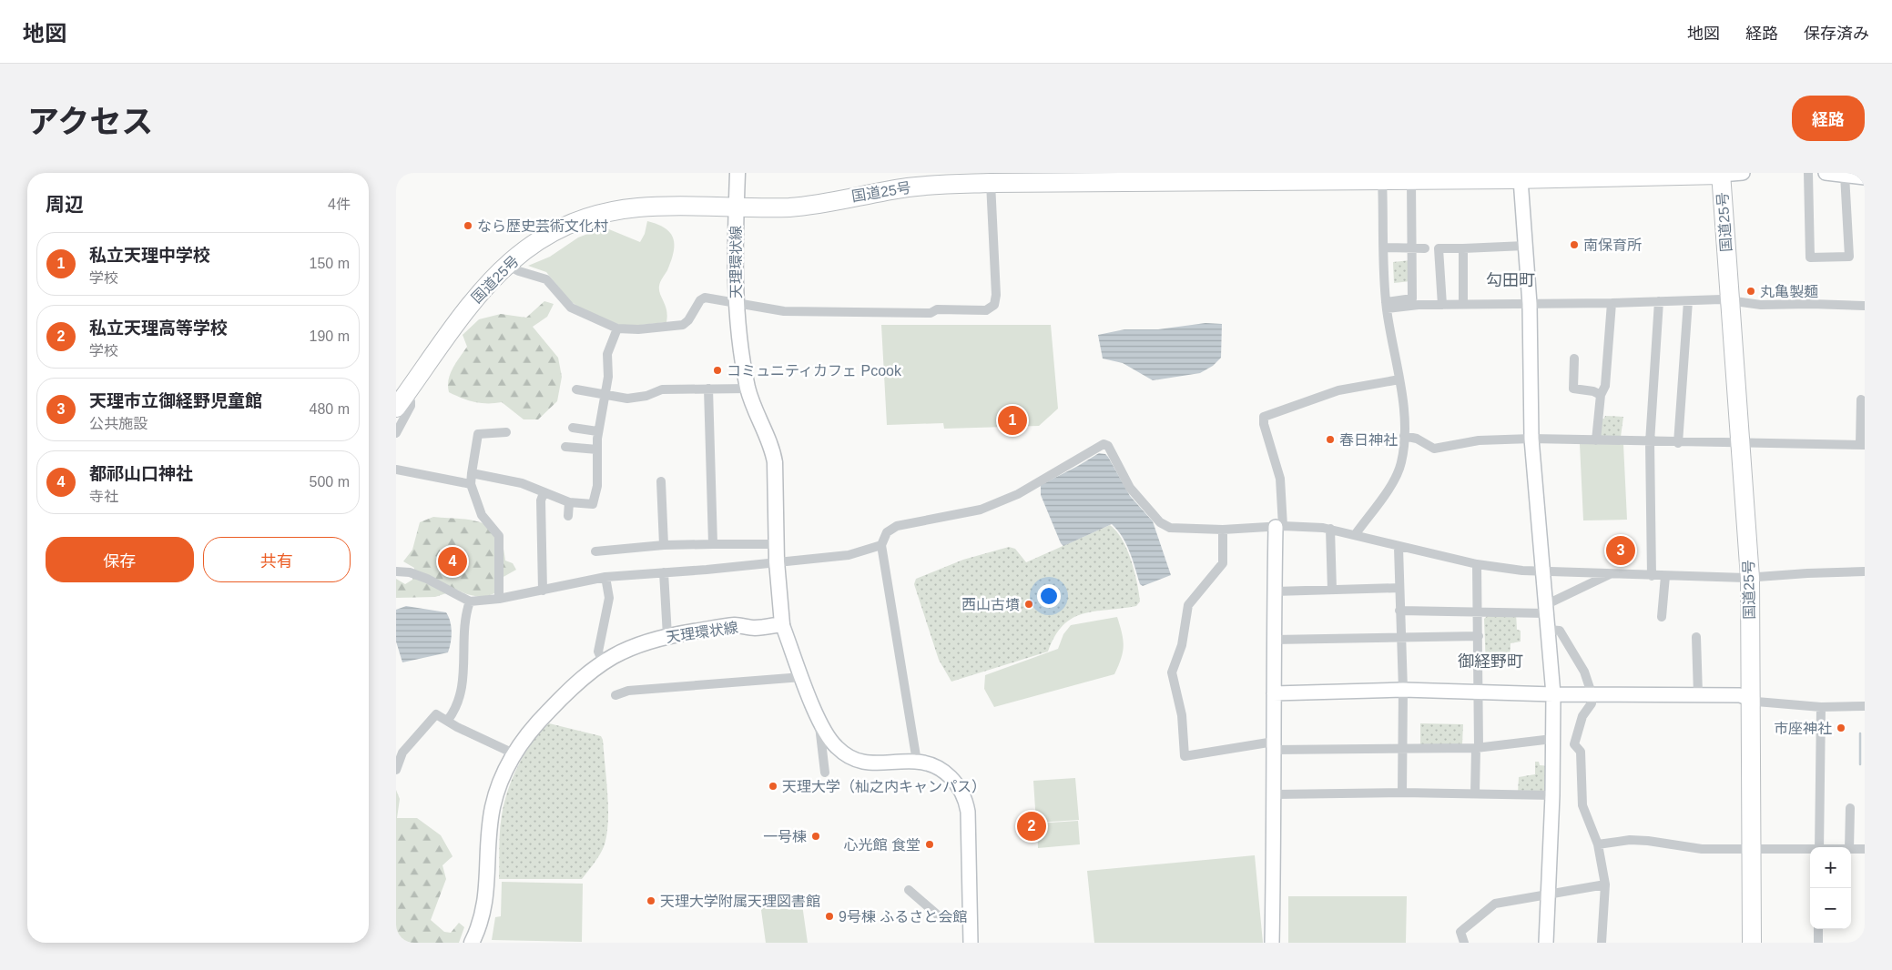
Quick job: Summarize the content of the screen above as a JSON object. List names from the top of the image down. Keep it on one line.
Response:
{"streets":{"highway":["国道25号"],"main road":["天理環状線"]},"crossings":[["国道25号","天理環状線"]],"districts":["勾田町","御経野町"],"places":["なら歴史芸術文化村","南保育所","丸亀製麺","コミュニティカフェ Pcook","春日神社","西山古墳","市座神社","天理大学（杣之内キャンパス）","一号棟","心光館 食堂","天理大学附属天理図書館","9号棟 ふるさと会館"],"page":{"header":"地図","nav":["地図","経路","保存済み"],"title":"アクセス","buttons":["経路",["保存","共有"]],"heading":["周辺","4件"],"list":[{"mark":"1","name":"私立天理中学校","note":"学校","value":"150 m"},{"mark":"2","name":"私立天理高等学校","note":"学校","value":"190 m"},{"mark":"3","name":"天理市立御経野児童館","note":"公共施設","value":"480 m"},{"mark":"4","name":"都祁山口神社","note":"寺社","value":"500 m"}],"pins":["1","3","4","2"],"map_buttons":["+","−"]}}
